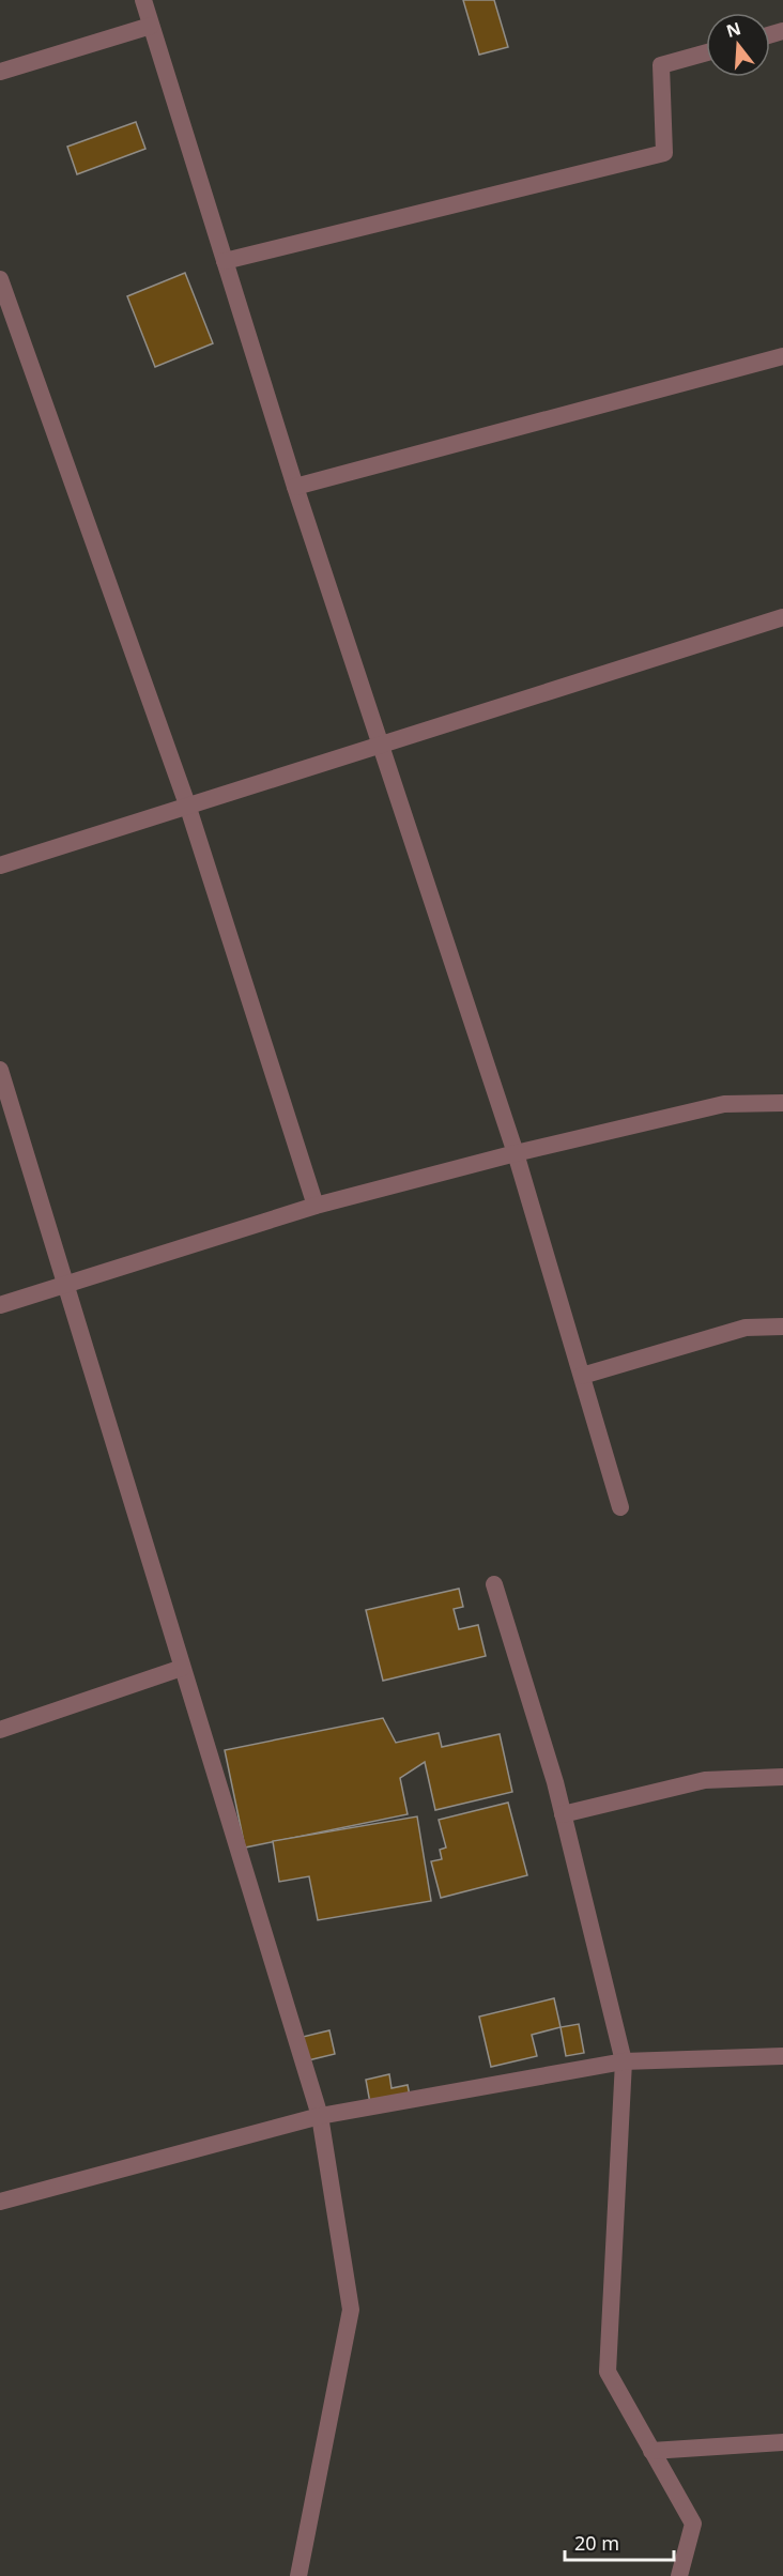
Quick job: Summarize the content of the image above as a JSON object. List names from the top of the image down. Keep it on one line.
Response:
{"scale_bar":"20 m","north":"top"}
